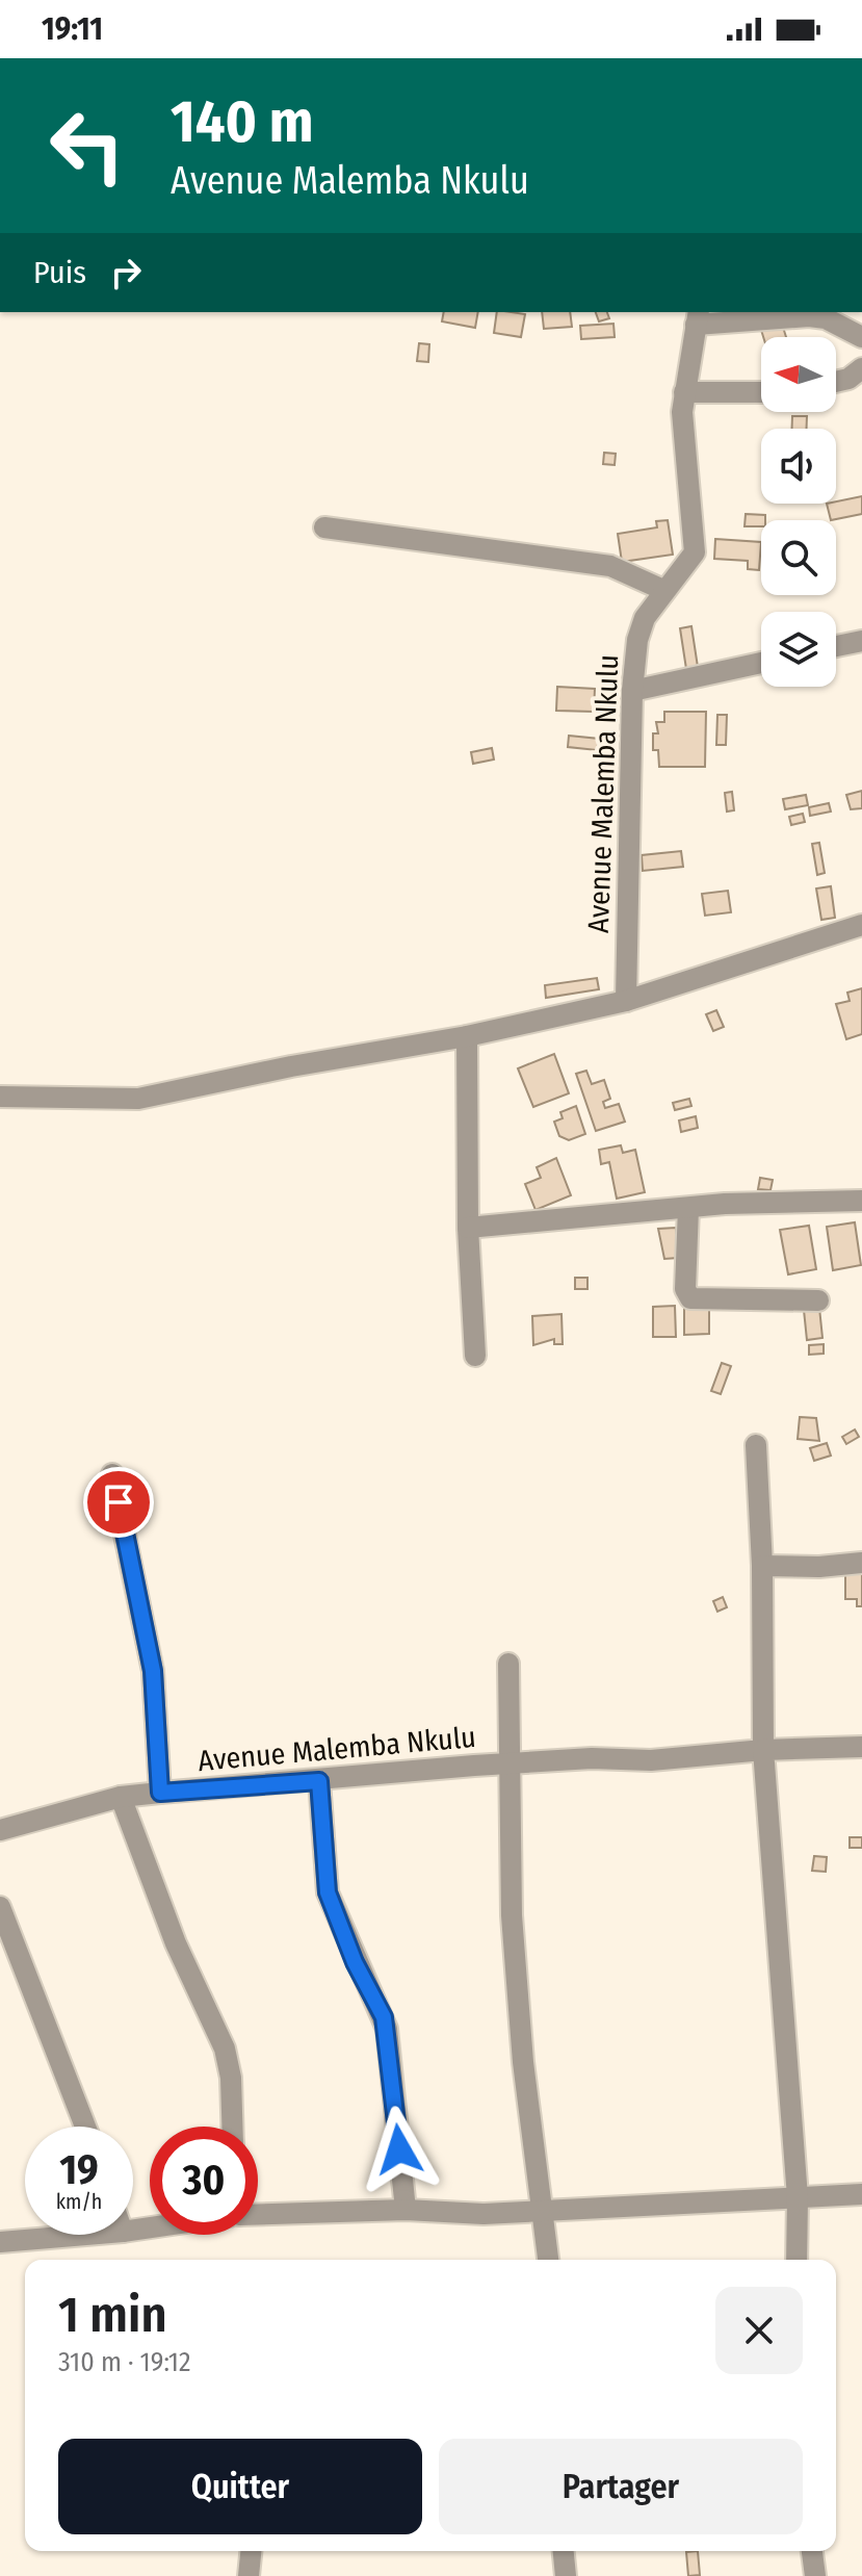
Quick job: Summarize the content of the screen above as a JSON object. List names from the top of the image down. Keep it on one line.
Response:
{"streets":{"street":["Avenue Malemba Nkulu"]},"north":"left","page":{"status":"19:11","turn":["140 m","Avenue Malemba Nkulu"],"then":"Puis","speed":"19 km/h","limit":"30","heading":["1 min","310 m · 19:12"],"buttons":["Quitter","Partager"]}}
